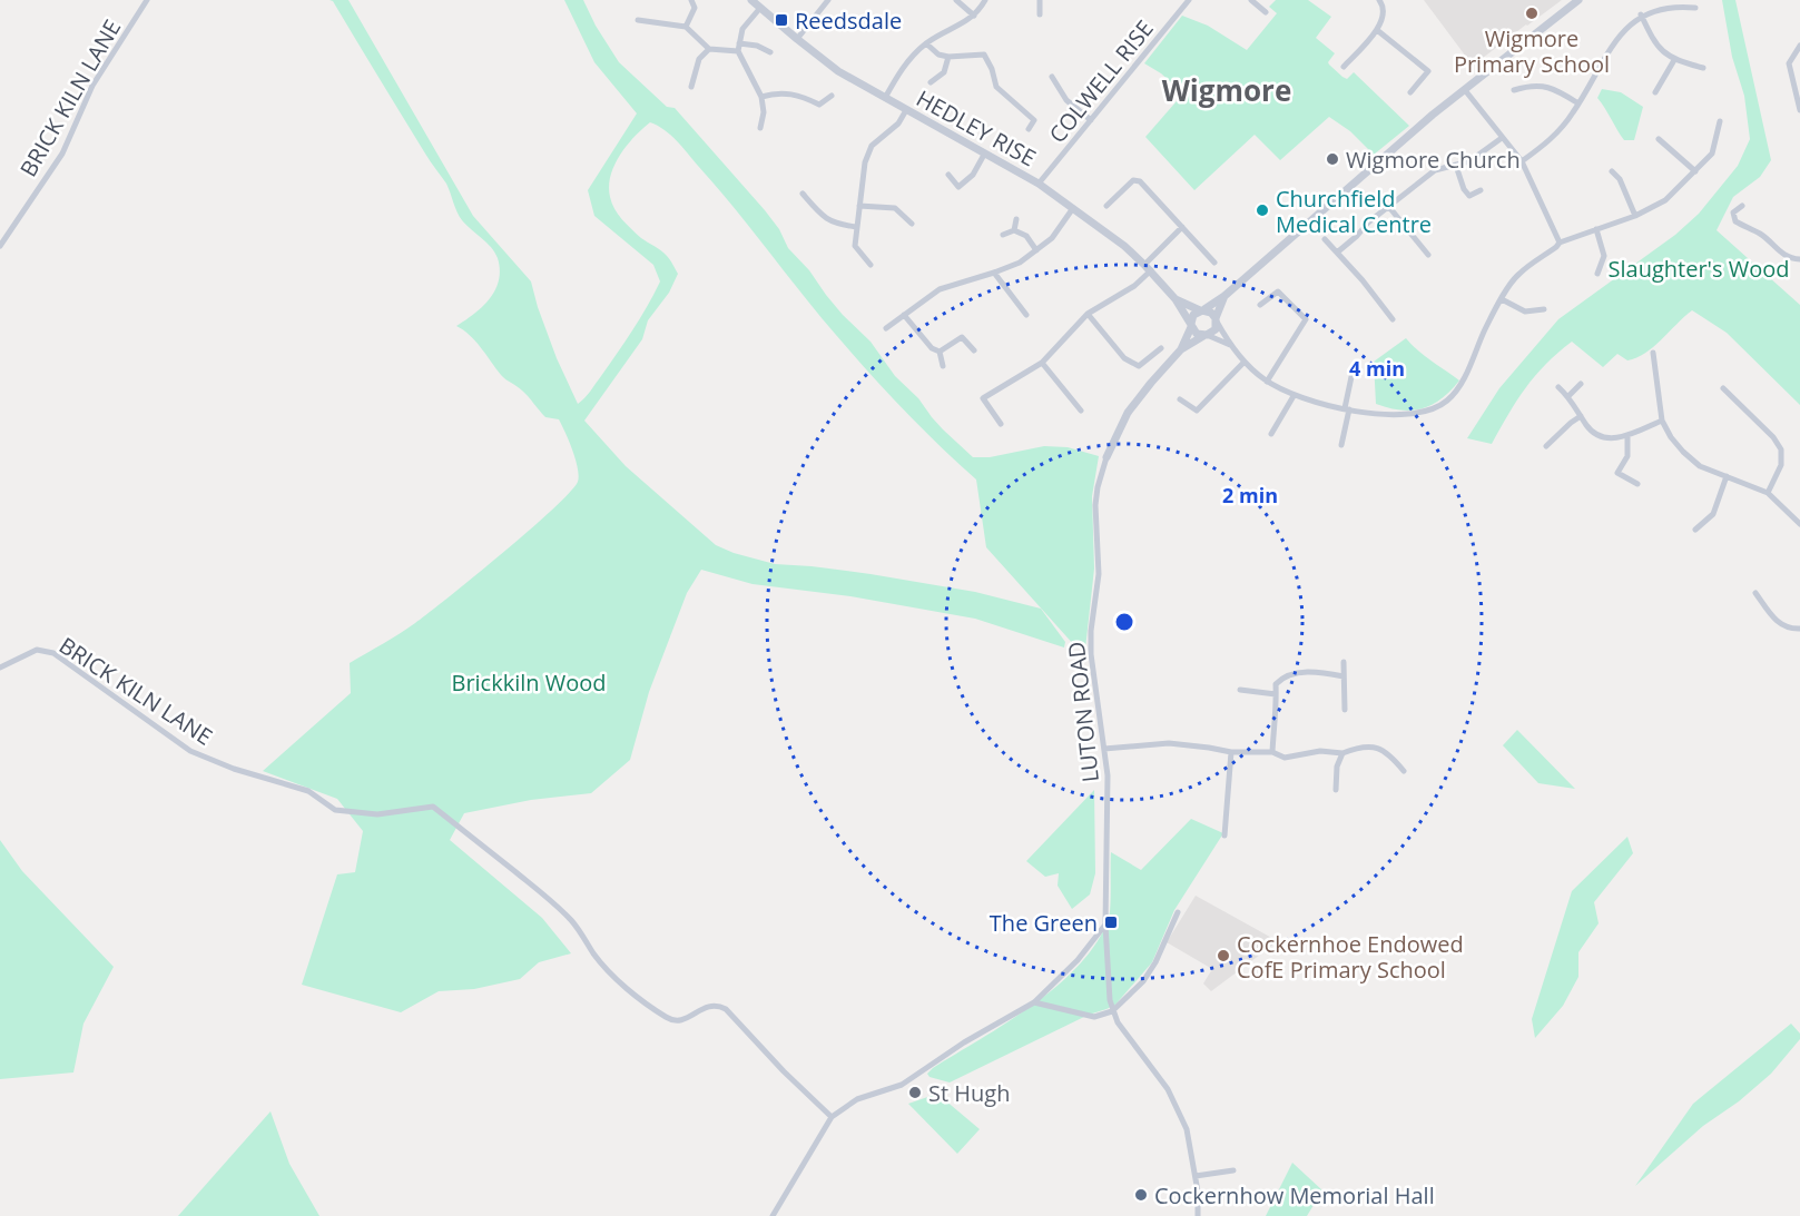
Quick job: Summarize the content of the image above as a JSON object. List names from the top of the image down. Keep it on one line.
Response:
{"streets":{"street":["COLWELL RISE","BRICK KILN LANE","HEDLEY RISE","LUTON ROAD"]},"crossings":[["COLWELL RISE","HEDLEY RISE"]],"districts":["Wigmore"],"parks":["Slaughter's Wood","Brickkiln Wood"],"places":{"other":["Wigmore Primary School","Wigmore Church","Churchfield Medical Centre","Cockernhoe Endowed CofE Primary School","St Hugh","Cockernhow Memorial Hall"],"transit":["Reedsdale","The Green"]},"rings":["4 min","2 min"]}
